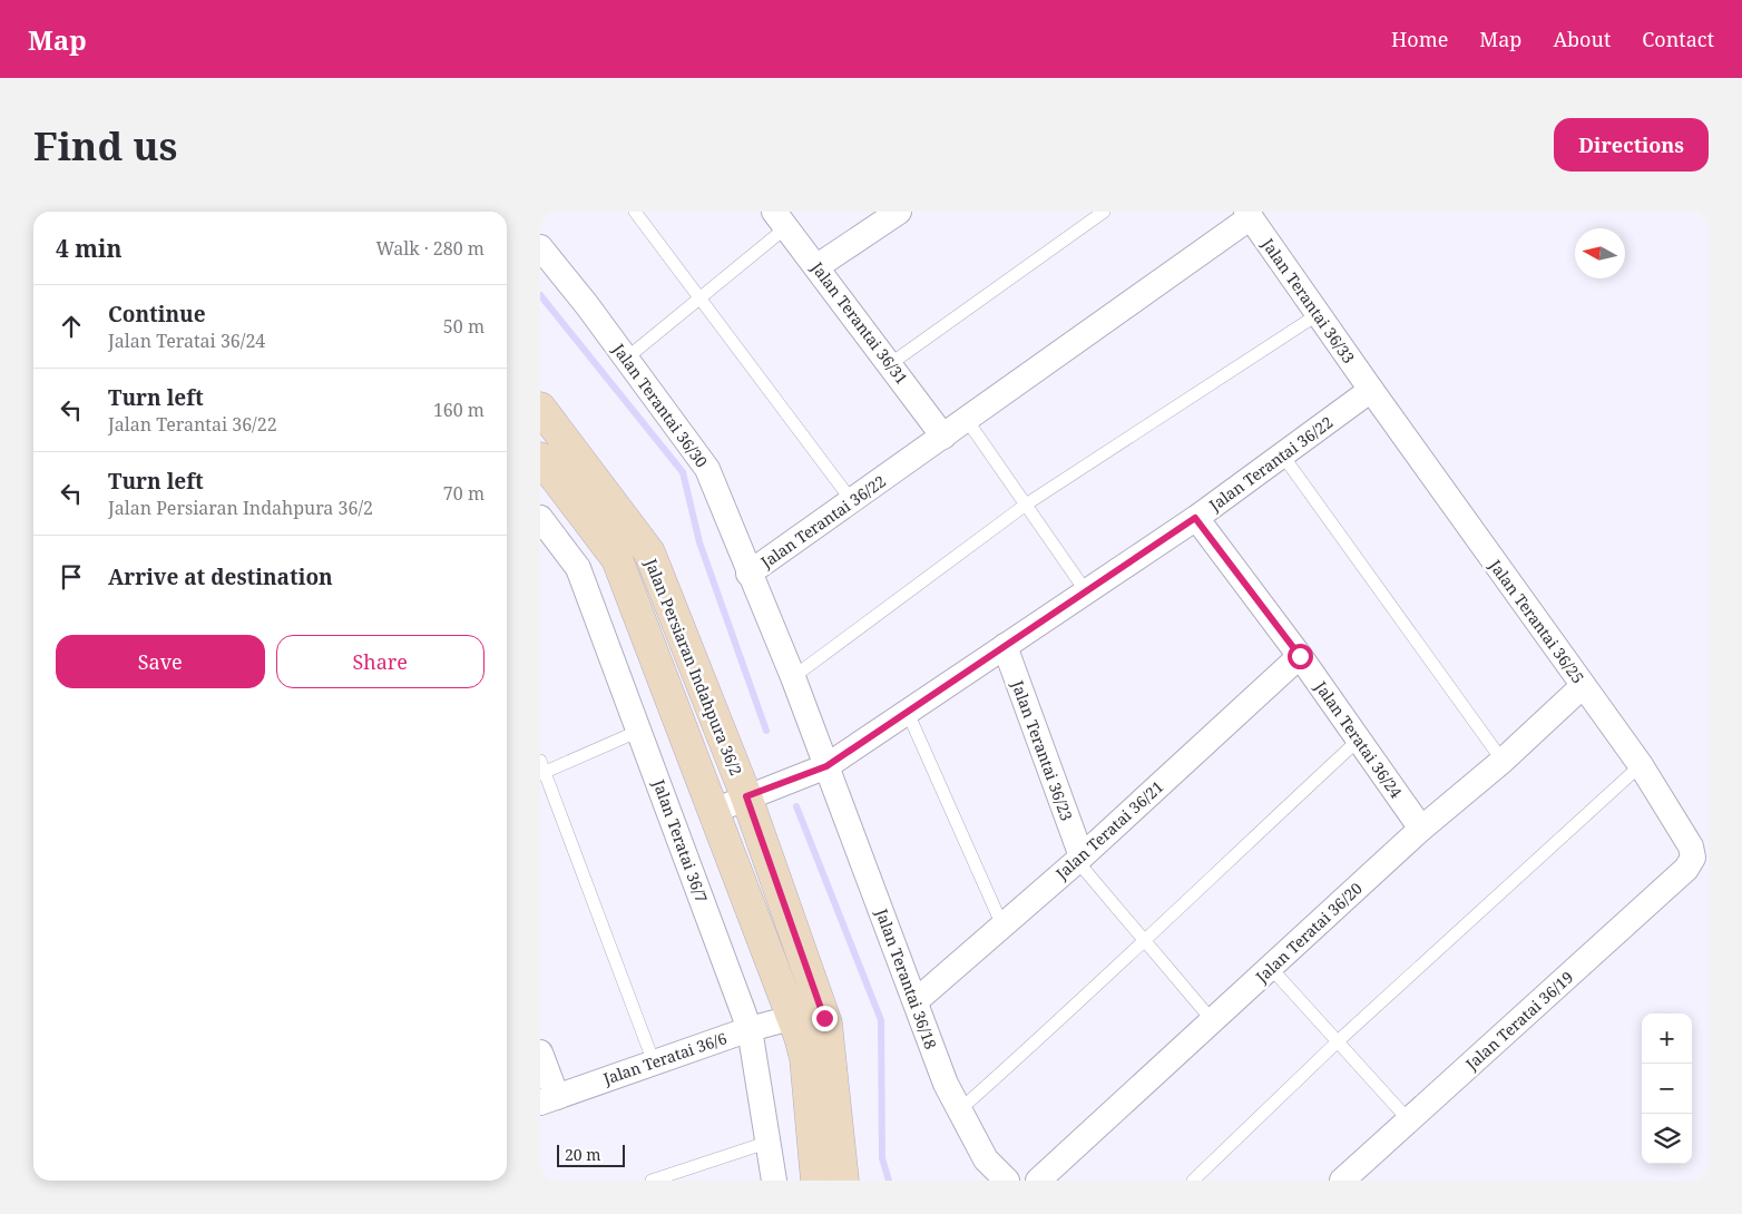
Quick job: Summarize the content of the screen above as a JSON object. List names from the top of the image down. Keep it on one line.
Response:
{"streets":{"street":["Jalan Terantai 36/33","Jalan Terantai 36/31","Jalan Terantai 36/30","Jalan Terantai 36/22","Jalan Terantai 36/25","Jalan Persiaran Indahpura 36/2","Jalan Teratai 36/24","Jalan Terantai 36/23","Jalan Teratai 36/21","Jalan Teratai 36/7","Jalan Teratai 36/20","Jalan Terantai 36/18","Jalan Teratai 36/19","Jalan Teratai 36/6"]},"crossings":[["Jalan Terantai 36/33","Jalan Terantai 36/22"],["Jalan Terantai 36/33","Jalan Terantai 36/25"],["Jalan Terantai 36/31","Jalan Terantai 36/22"],["Jalan Terantai 36/30","Jalan Terantai 36/22"],["Jalan Terantai 36/30","Jalan Terantai 36/18"],["Jalan Terantai 36/22","Jalan Terantai 36/25"],["Jalan Terantai 36/22","Jalan Persiaran Indahpura 36/2"],["Jalan Terantai 36/22","Jalan Teratai 36/24"],["Jalan Terantai 36/22","Jalan Terantai 36/23"],["Jalan Terantai 36/22","Jalan Terantai 36/18"],["Jalan Terantai 36/25","Jalan Teratai 36/20"],["Jalan Terantai 36/25","Jalan Teratai 36/19"],["Jalan Persiaran Indahpura 36/2","Jalan Teratai 36/6"],["Jalan Teratai 36/24","Jalan Teratai 36/21"],["Jalan Teratai 36/24","Jalan Teratai 36/20"],["Jalan Terantai 36/23","Jalan Teratai 36/21"],["Jalan Teratai 36/21","Jalan Terantai 36/18"],["Jalan Teratai 36/7","Jalan Teratai 36/6"]],"scale_bar":"20 m","north":"left","page":{"header":"Map","nav":["Home","Map","About","Contact"],"buttons":["Directions",["Save","Share"]],"title":"Find us","heading":["4 min","Walk · 280 m"],"list":[["Continue","Jalan Teratai 36/24","50 m"],["Turn left","Jalan Terantai 36/22","160 m"],["Turn left","Jalan Persiaran Indahpura 36/2","70 m"],"Arrive at destination"],"map_buttons":["+","−"],"scale":"20 m"}}
